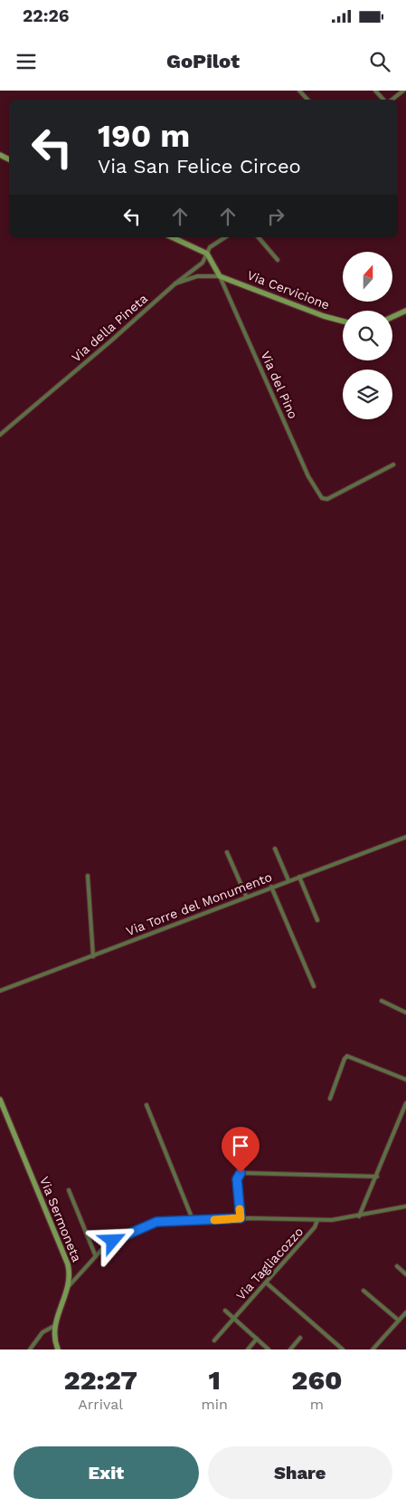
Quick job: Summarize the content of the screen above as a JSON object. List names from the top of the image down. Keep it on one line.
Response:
{"streets":{"street":["Via Cervicione","Via della Pineta","Via del Pino","Via Torre del Monumento","Via Sermoneta","Via Tagliacozzo"]},"crossings":[["Via Cervicione","Via della Pineta"],["Via Cervicione","Via del Pino"]],"north":"top","page":{"status":"22:26","header":"GoPilot","turn":["190 m","Via San Felice Circeo"],"eta":["22:27","Arrival","1","min","260","m"],"buttons":["Exit","Share"]}}
